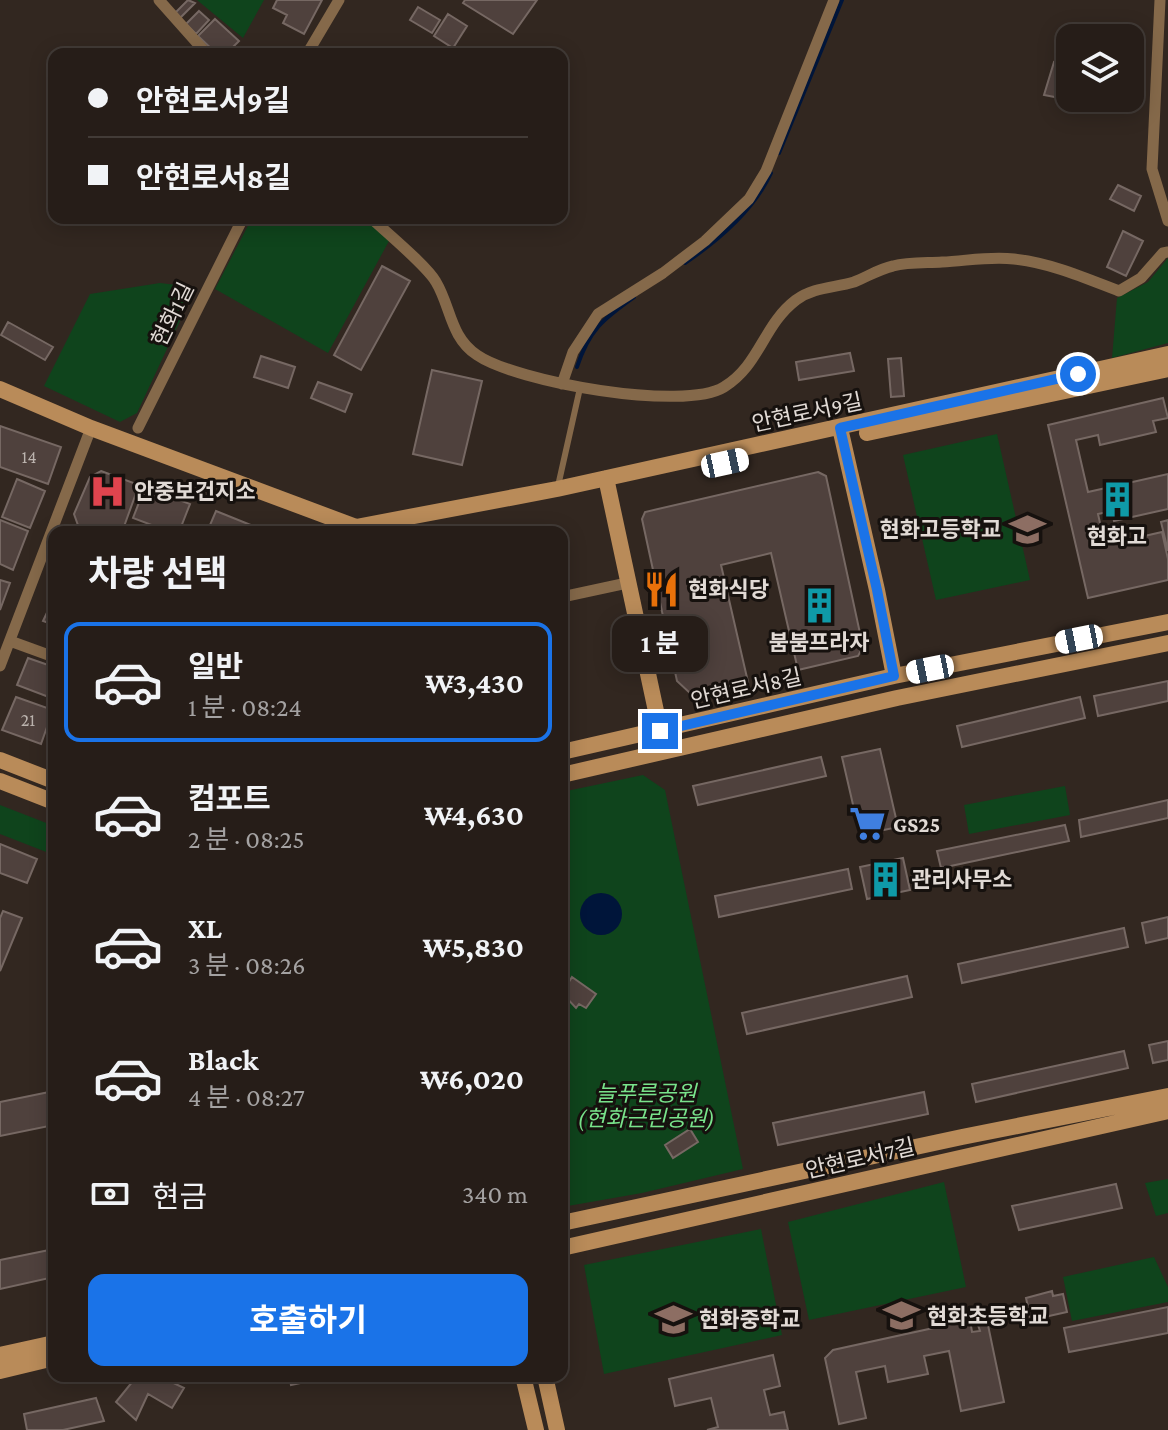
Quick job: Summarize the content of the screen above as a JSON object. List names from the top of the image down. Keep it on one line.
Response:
{"streets":{"street":["현화1길","안현로서9길","안현로서8길","안현로서7길"]},"parks":["늘푸른공원 (현화근린공원)"],"places":{"hospital":["안중보건지소"],"building":["현화고","붐붐프라자","관리사무소"],"school or university":["현화고등학교","현화초등학교","현화중학교"],"restaurant":["현화식당"],"supermarket":["GS25"]},"house_numbers":["14","21"],"page":{"banner":["안현로서9길","안현로서8길"],"heading":"차량 선택","bubble":"1 분","list":[{"name":"일반","note":"1 분 · 08:24","value":"₩3,430"},{"name":"컴포트","note":"2 분 · 08:25","value":"₩4,630"},{"name":"XL","note":"3 분 · 08:26","value":"₩5,830"},{"name":"Black","note":"4 분 · 08:27","value":"₩6,020"}],"pay":["현금","340 m"],"buttons":"호출하기"}}
